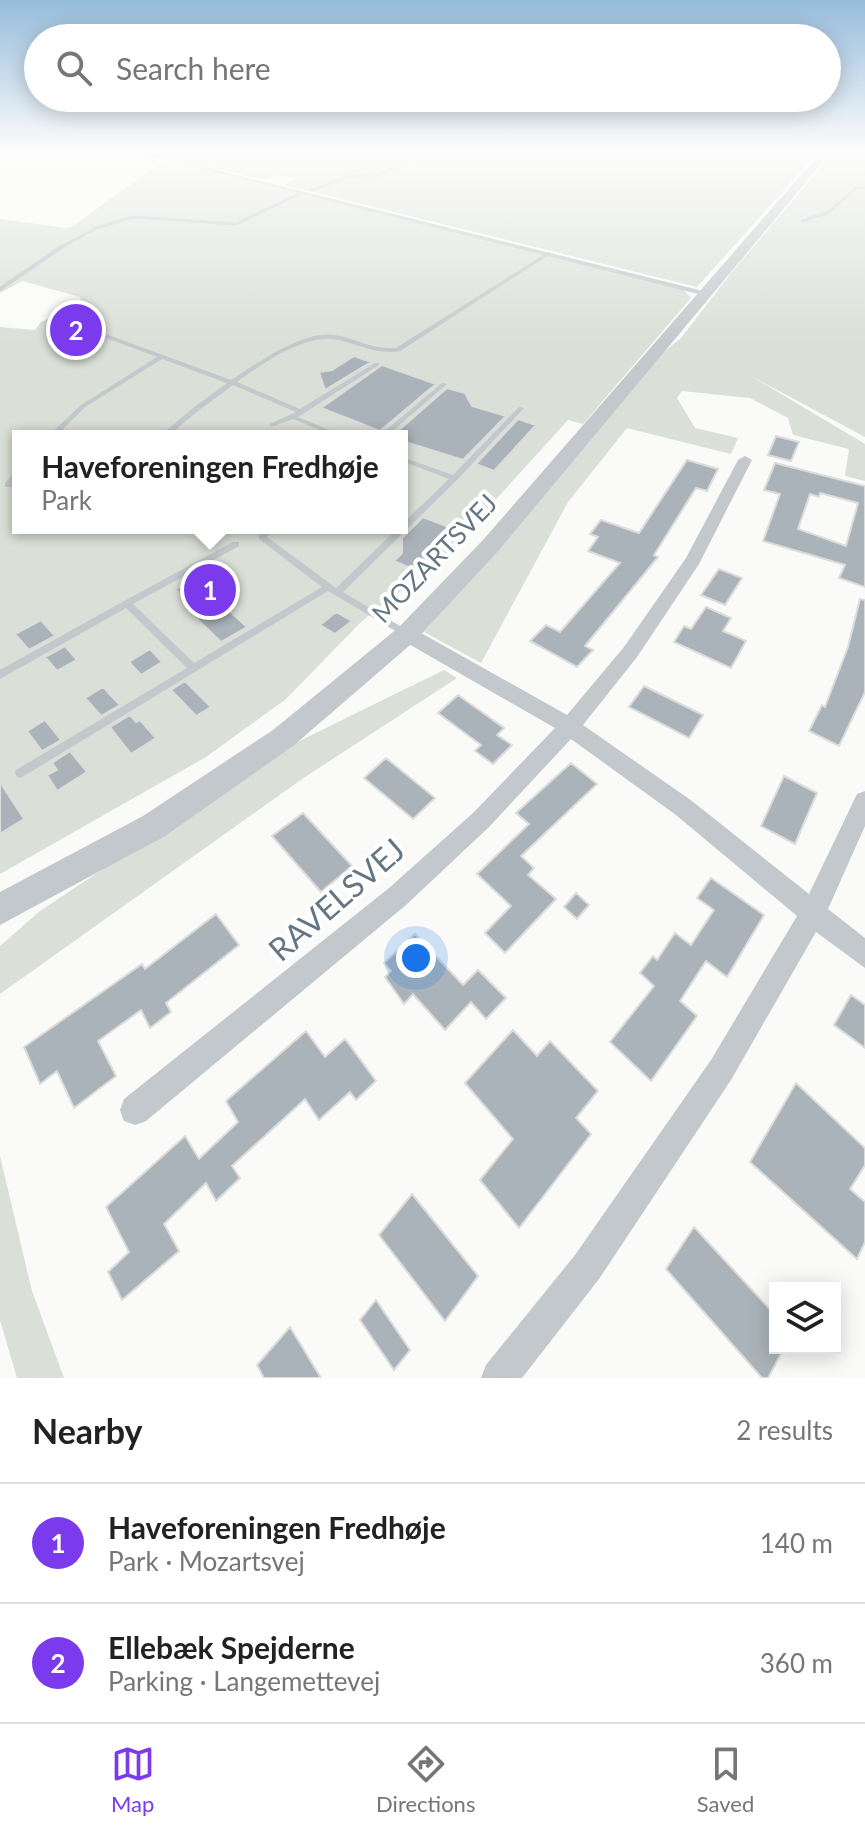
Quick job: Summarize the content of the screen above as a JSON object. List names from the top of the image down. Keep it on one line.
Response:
{"streets":{"street":["MOZARTSVEJ","RAVELSVEJ"]},"page":{"search":"Search here","pins":["2","1"],"popup":["Haveforeningen Fredhøje","Park"],"heading":["Nearby","2 results"],"list":[{"mark":"1","name":"Haveforeningen Fredhøje","note":"Park · Mozartsvej","value":"140 m"},{"mark":"2","name":"Ellebæk Spejderne","note":"Parking · Langemettevej","value":"360 m"}],"nav":["Map","Directions","Saved"]}}
